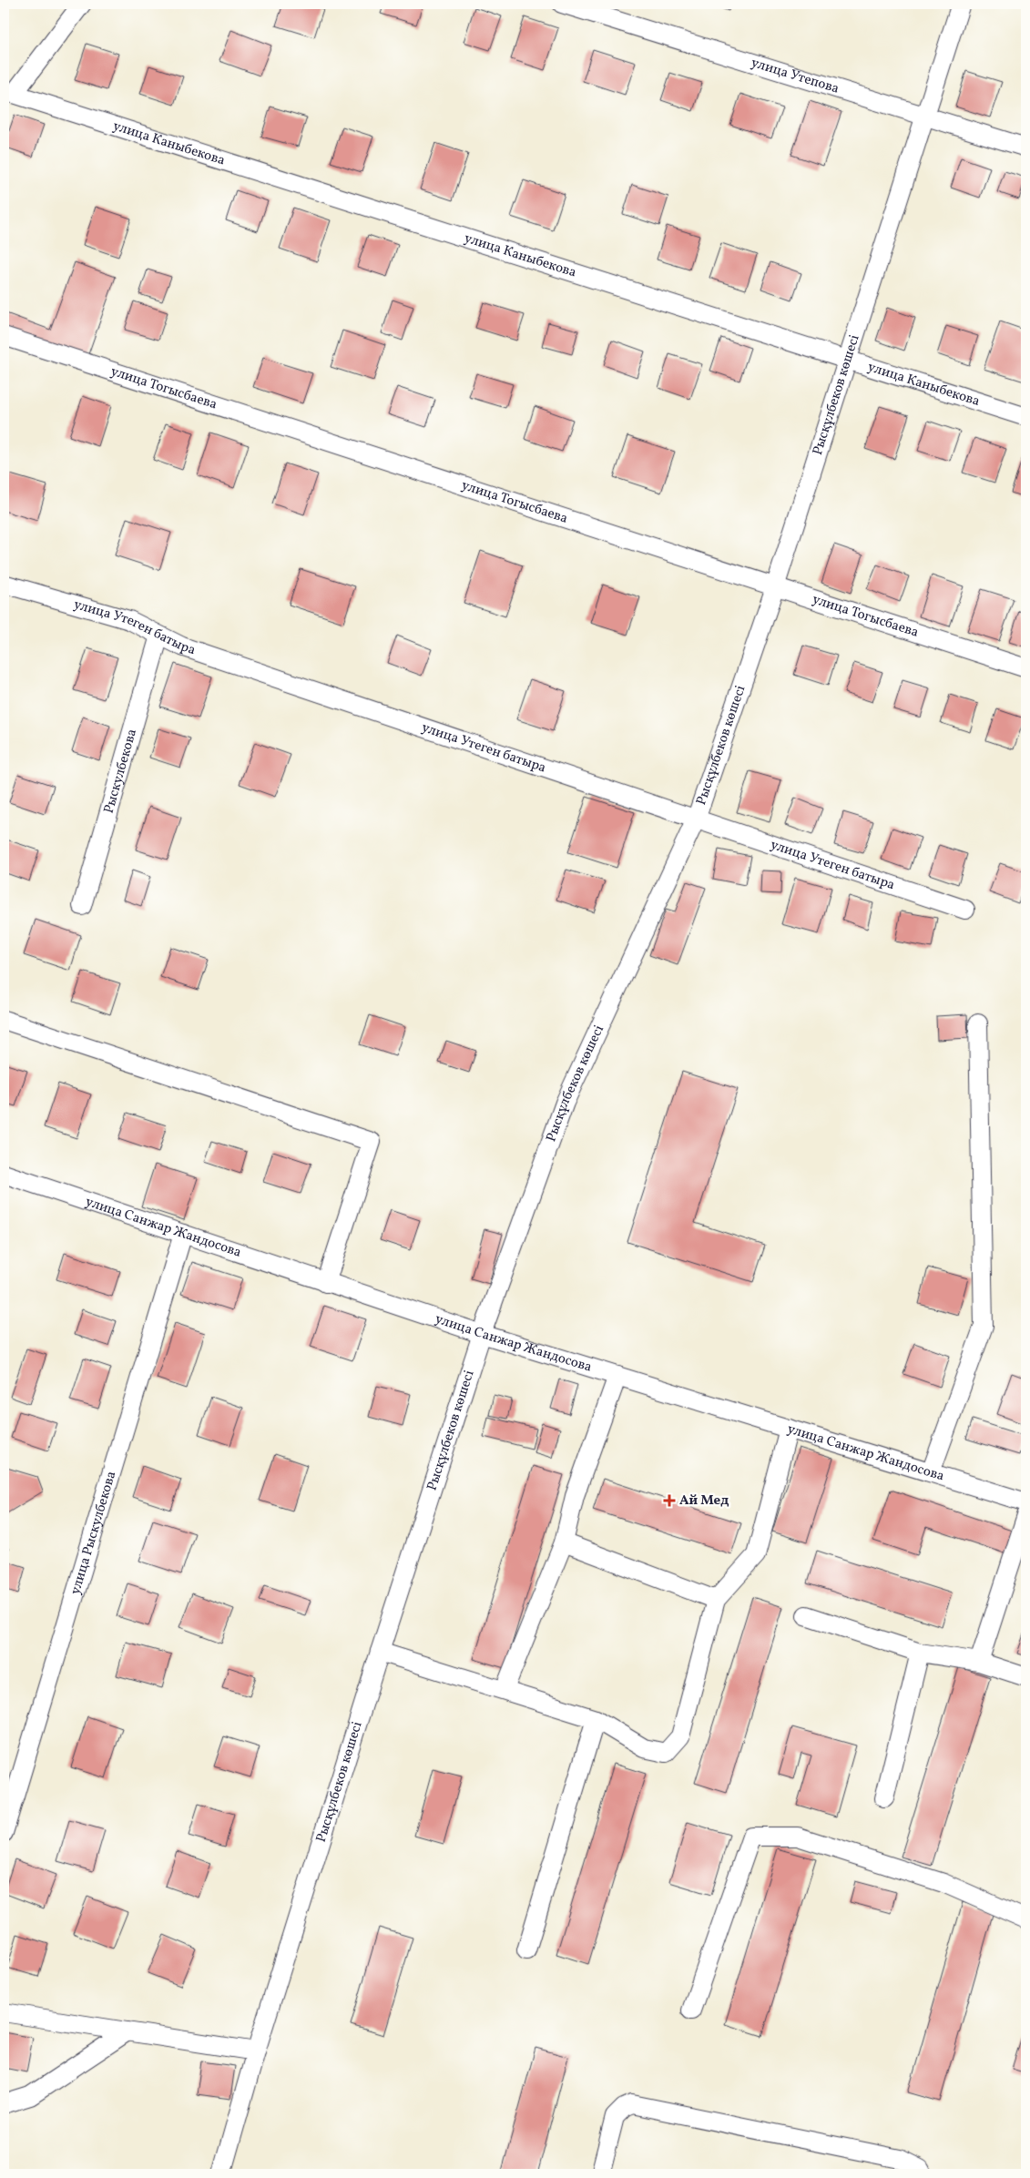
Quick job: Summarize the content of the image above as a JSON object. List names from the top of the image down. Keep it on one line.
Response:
{"streets":{"street":["улица Утепова","улица Каныбекова","улица Тогысбаева","Рысқұлбеков көшесі","улица Утеген батыра","Рыскулбекова","улица Санжар Жандосова","улица Рыскулбекова"]},"crossings":[["улица Утепова","Рысқұлбеков көшесі"],["улица Каныбекова","Рысқұлбеков көшесі"],["улица Тогысбаева","Рысқұлбеков көшесі"],["Рысқұлбеков көшесі","улица Утеген батыра"],["Рысқұлбеков көшесі","улица Санжар Жандосова"],["улица Утеген батыра","Рыскулбекова"],["улица Санжар Жандосова","улица Рыскулбекова"]],"places":{"health":["Ай Мед"]}}
